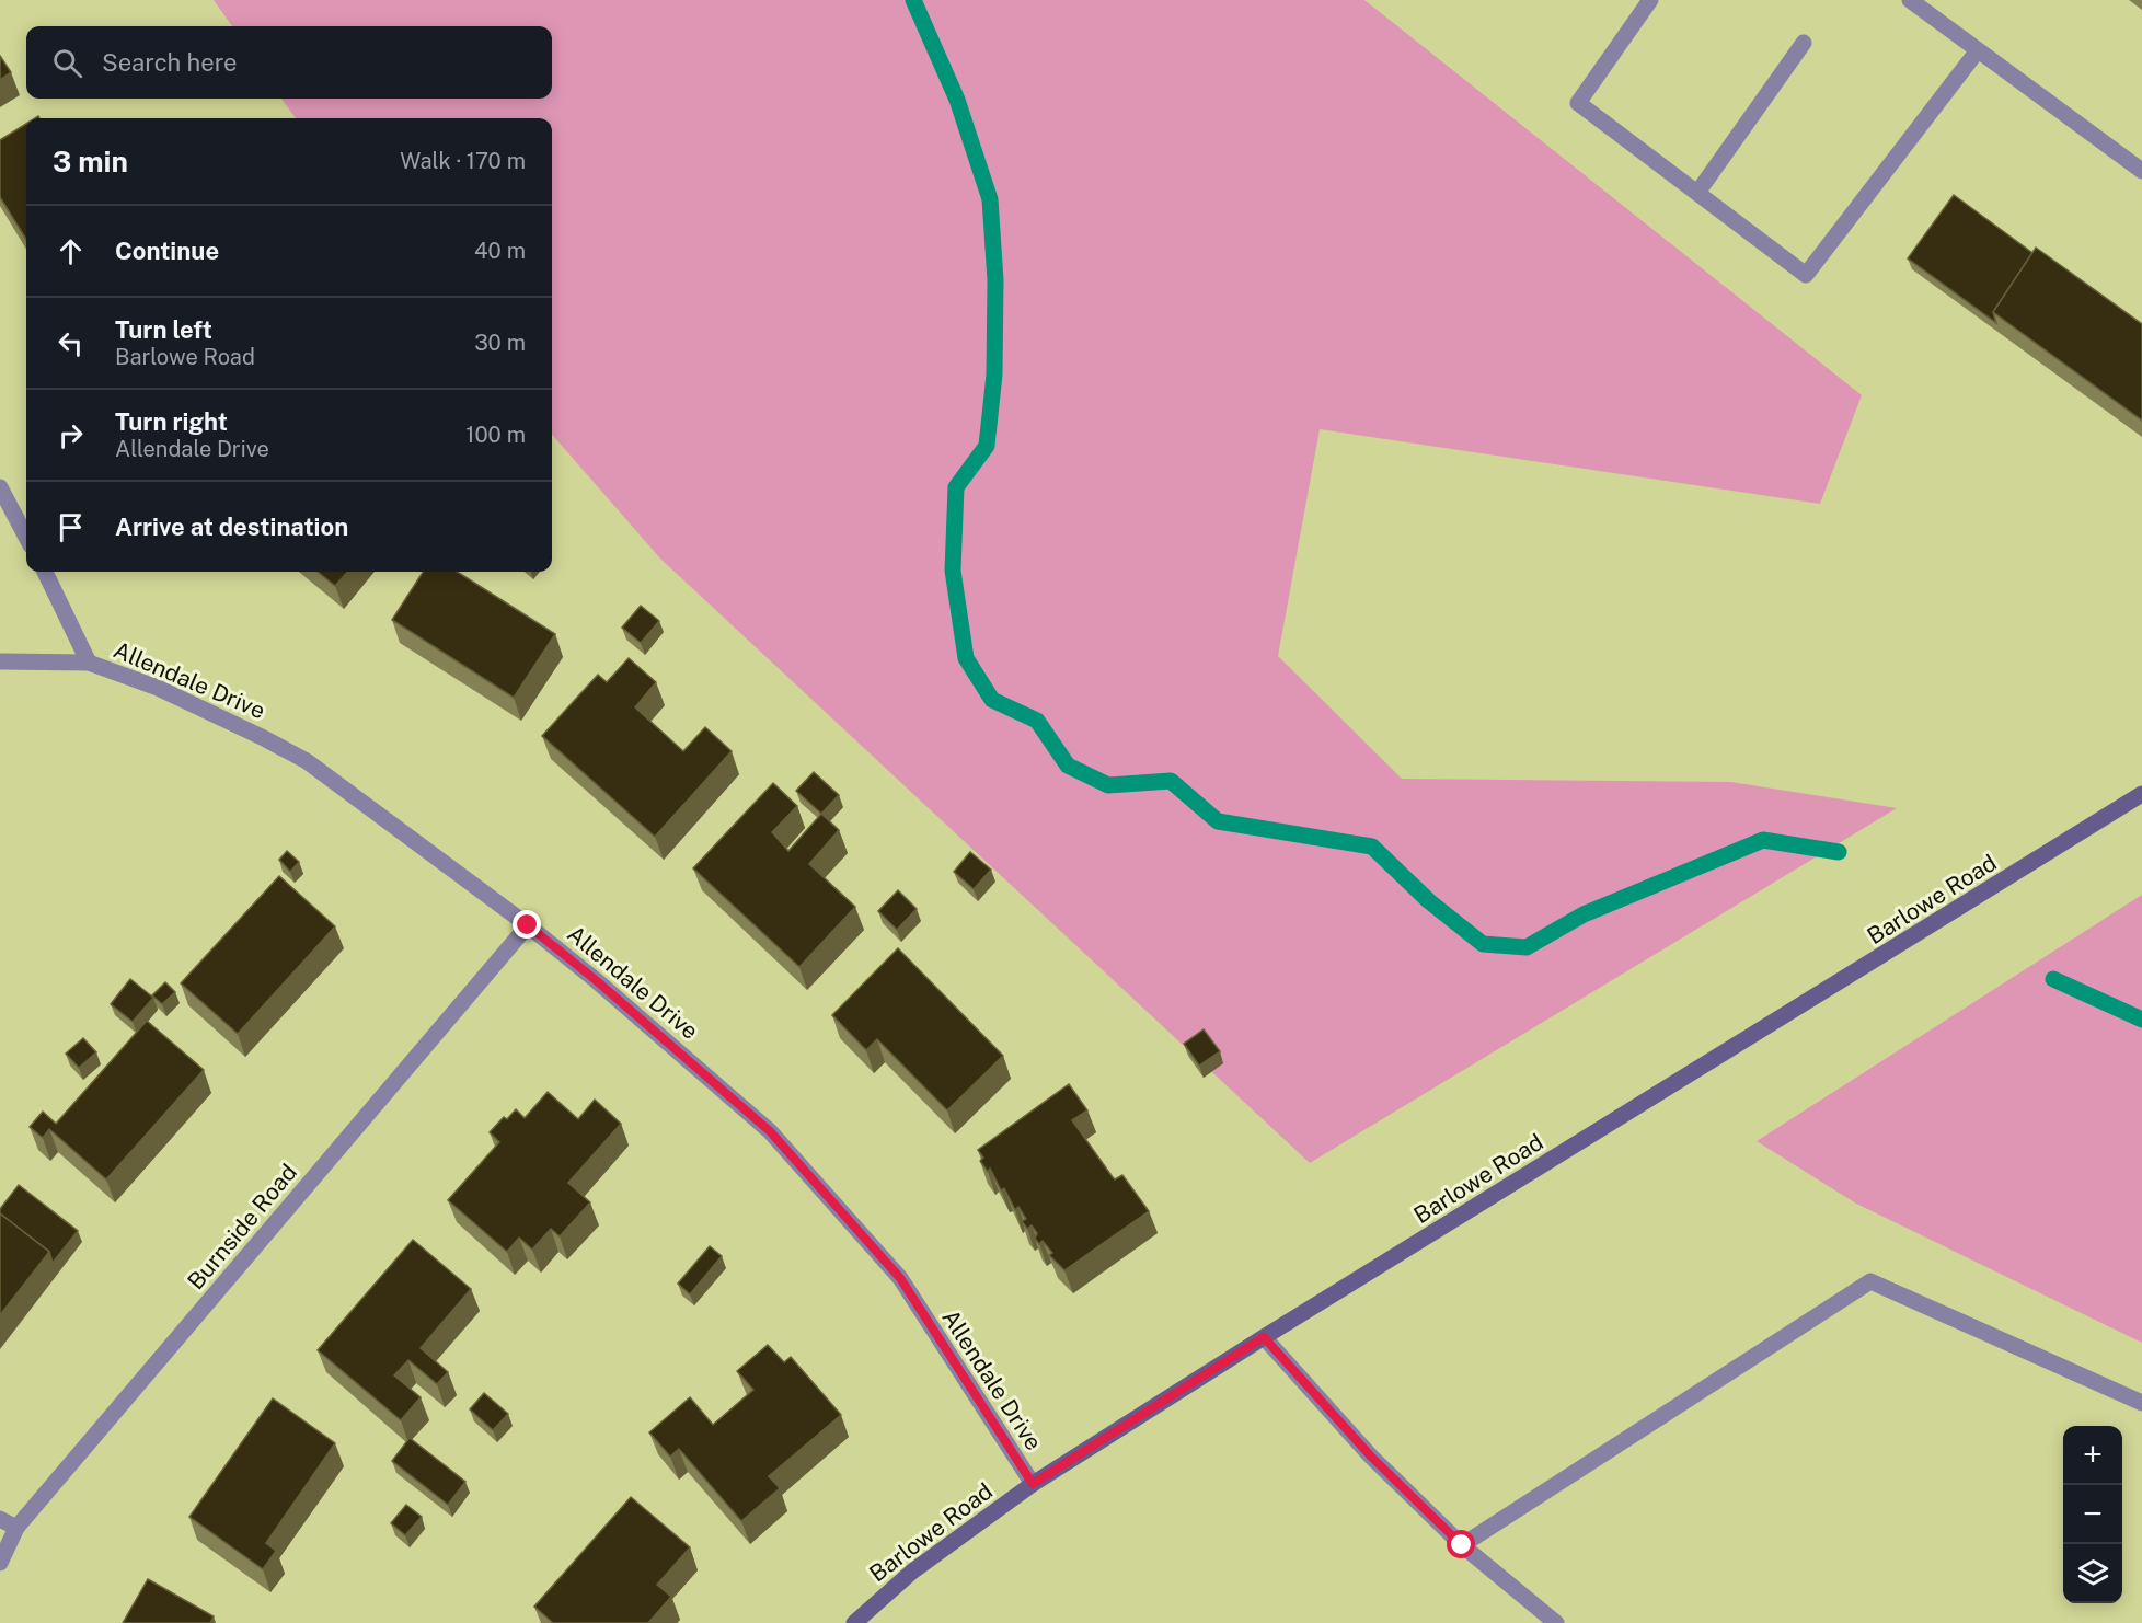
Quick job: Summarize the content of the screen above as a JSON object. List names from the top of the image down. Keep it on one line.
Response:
{"streets":{"street":["Allendale Drive","Barlowe Road","Burnside Road"]},"crossings":[["Allendale Drive","Barlowe Road"],["Allendale Drive","Burnside Road"]],"page":{"search":"Search here","heading":["3 min","Walk · 170 m"],"list":[["Continue","40 m"],["Turn left","Barlowe Road","30 m"],["Turn right","Allendale Drive","100 m"],"Arrive at destination"],"map_buttons":["+","−"]}}
